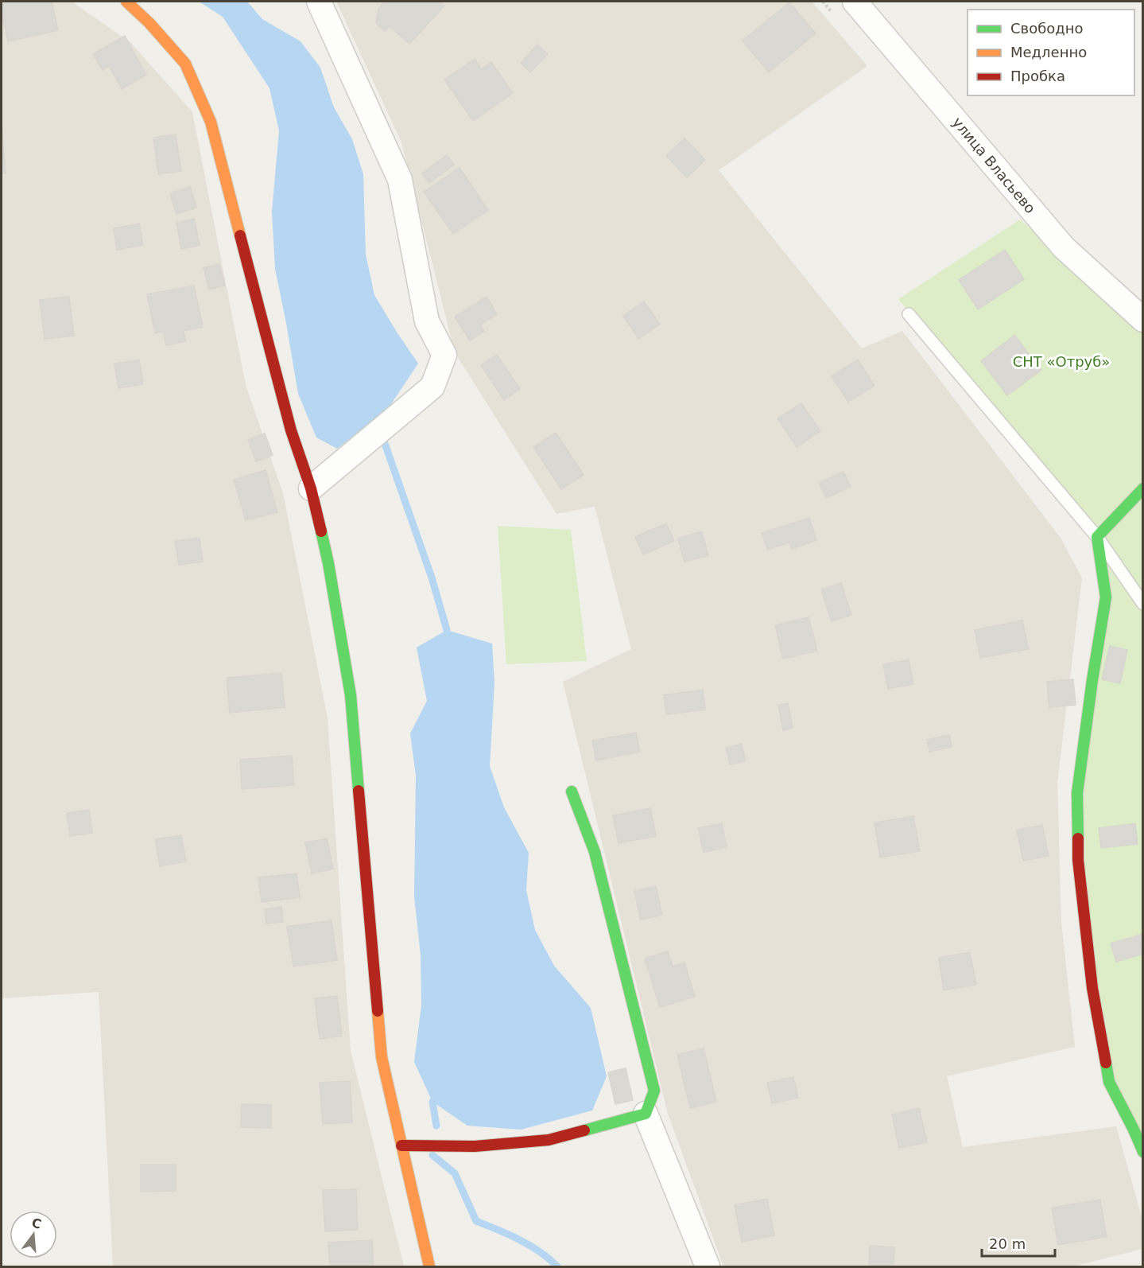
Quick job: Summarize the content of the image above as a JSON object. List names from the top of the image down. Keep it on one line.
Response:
{"streets":{"street":["улица Власьево"]},"parks":["СНТ «Отруб»"],"legend":["Свободно","Медленно","Пробка"],"scale_bar":"20 m","north":"top"}
